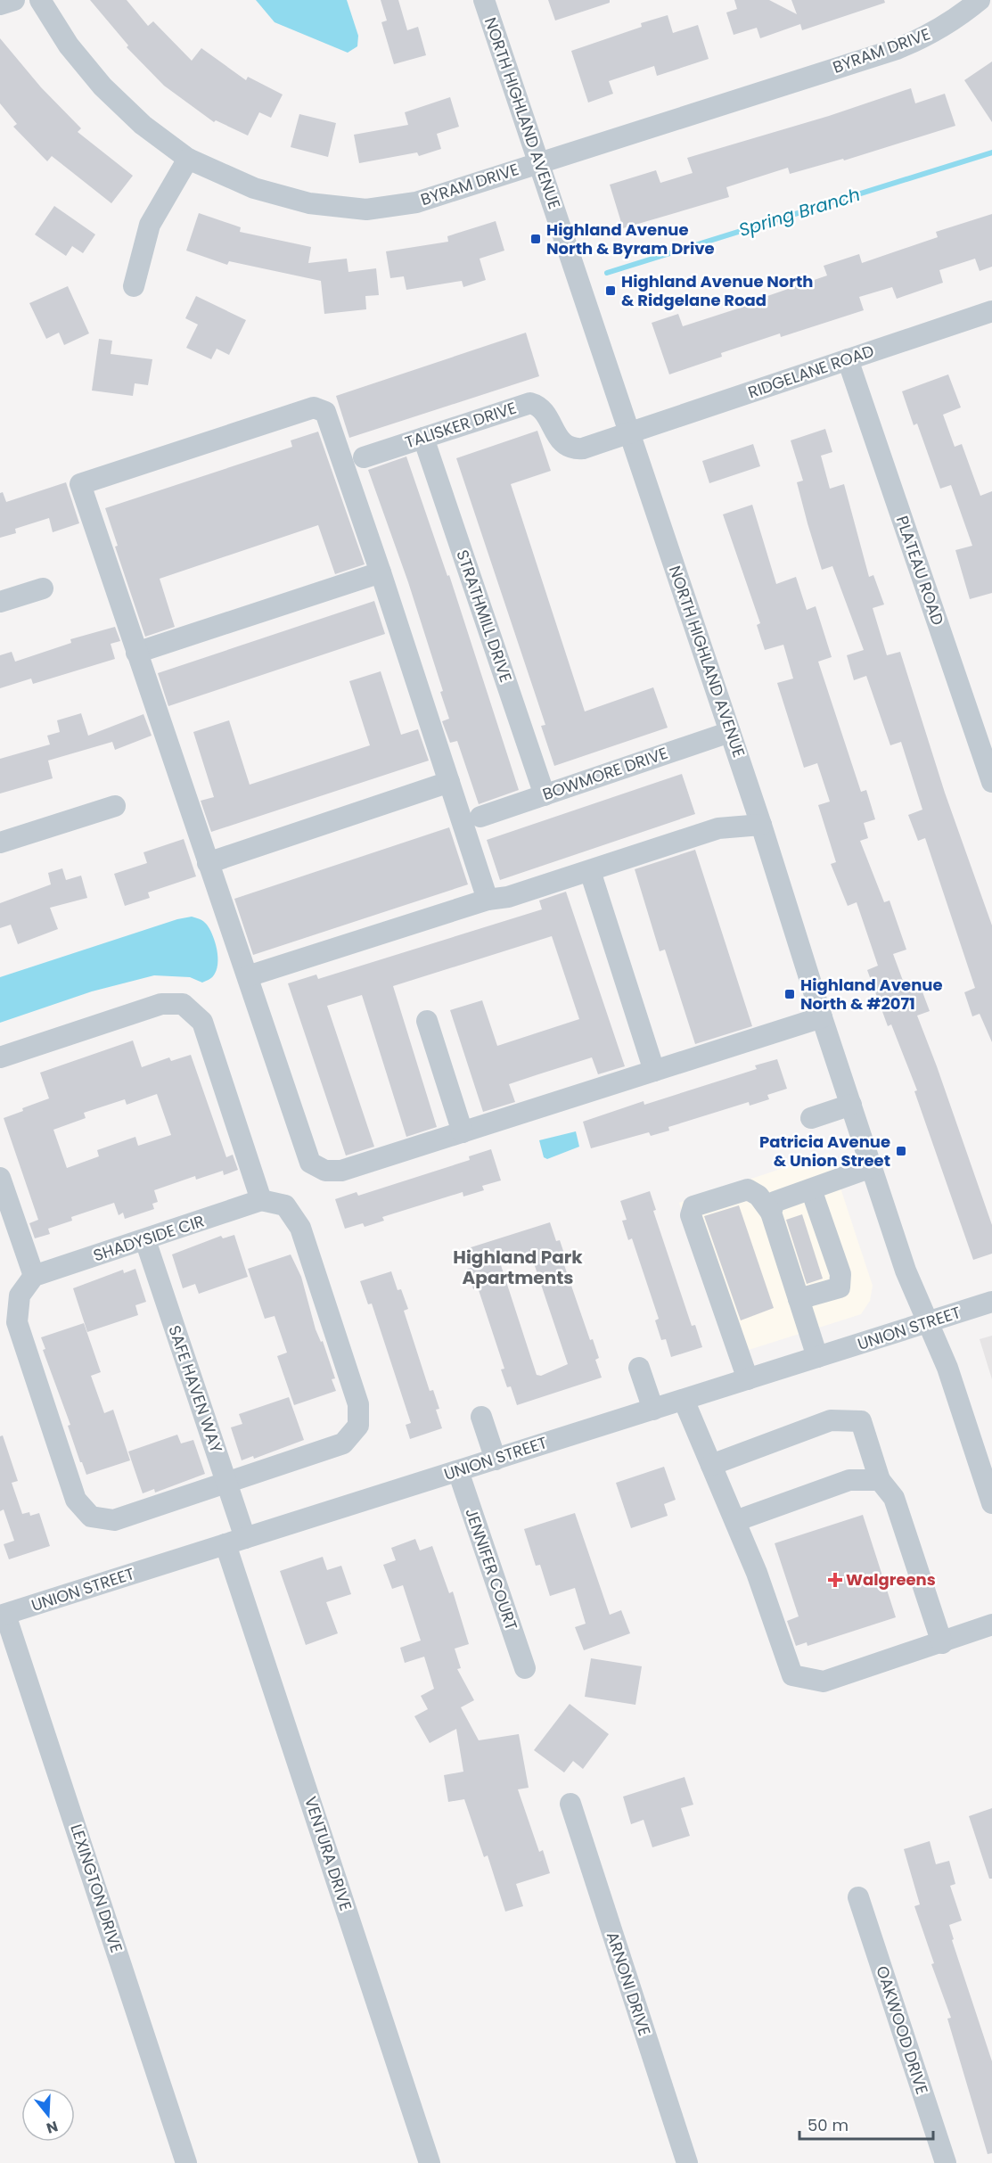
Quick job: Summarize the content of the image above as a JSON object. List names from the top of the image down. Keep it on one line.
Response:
{"streets":{"street":["BYRAM DRIVE","NORTH HIGHLAND AVENUE","RIDGELANE ROAD","TALISKER DRIVE","PLATEAU ROAD","STRATHMILL DRIVE","BOWMORE DRIVE","SHADYSIDE CIR","UNION STREET","SAFE HAVEN WAY","JENNIFER COURT","VENTURA DRIVE","LEXINGTON DRIVE","ARNONI DRIVE","OAKWOOD DRIVE"]},"crossings":[["BYRAM DRIVE","NORTH HIGHLAND AVENUE"],["NORTH HIGHLAND AVENUE","RIDGELANE ROAD"],["NORTH HIGHLAND AVENUE","TALISKER DRIVE"],["NORTH HIGHLAND AVENUE","BOWMORE DRIVE"],["NORTH HIGHLAND AVENUE","UNION STREET"],["RIDGELANE ROAD","TALISKER DRIVE"],["RIDGELANE ROAD","PLATEAU ROAD"],["TALISKER DRIVE","STRATHMILL DRIVE"],["STRATHMILL DRIVE","BOWMORE DRIVE"],["SHADYSIDE CIR","SAFE HAVEN WAY"],["UNION STREET","SAFE HAVEN WAY"],["UNION STREET","JENNIFER COURT"],["UNION STREET","VENTURA DRIVE"],["UNION STREET","LEXINGTON DRIVE"],["SAFE HAVEN WAY","VENTURA DRIVE"]],"districts":["Highland Park Apartments"],"water":["Spring Branch"],"places":{"transit":["Highland Avenue North & Byram Drive","Highland Avenue North & Ridgelane Road","Highland Avenue North & #2071","Patricia Avenue & Union Street"],"health":["Walgreens"]},"scale_bar":"50 m","north":"bottom"}
